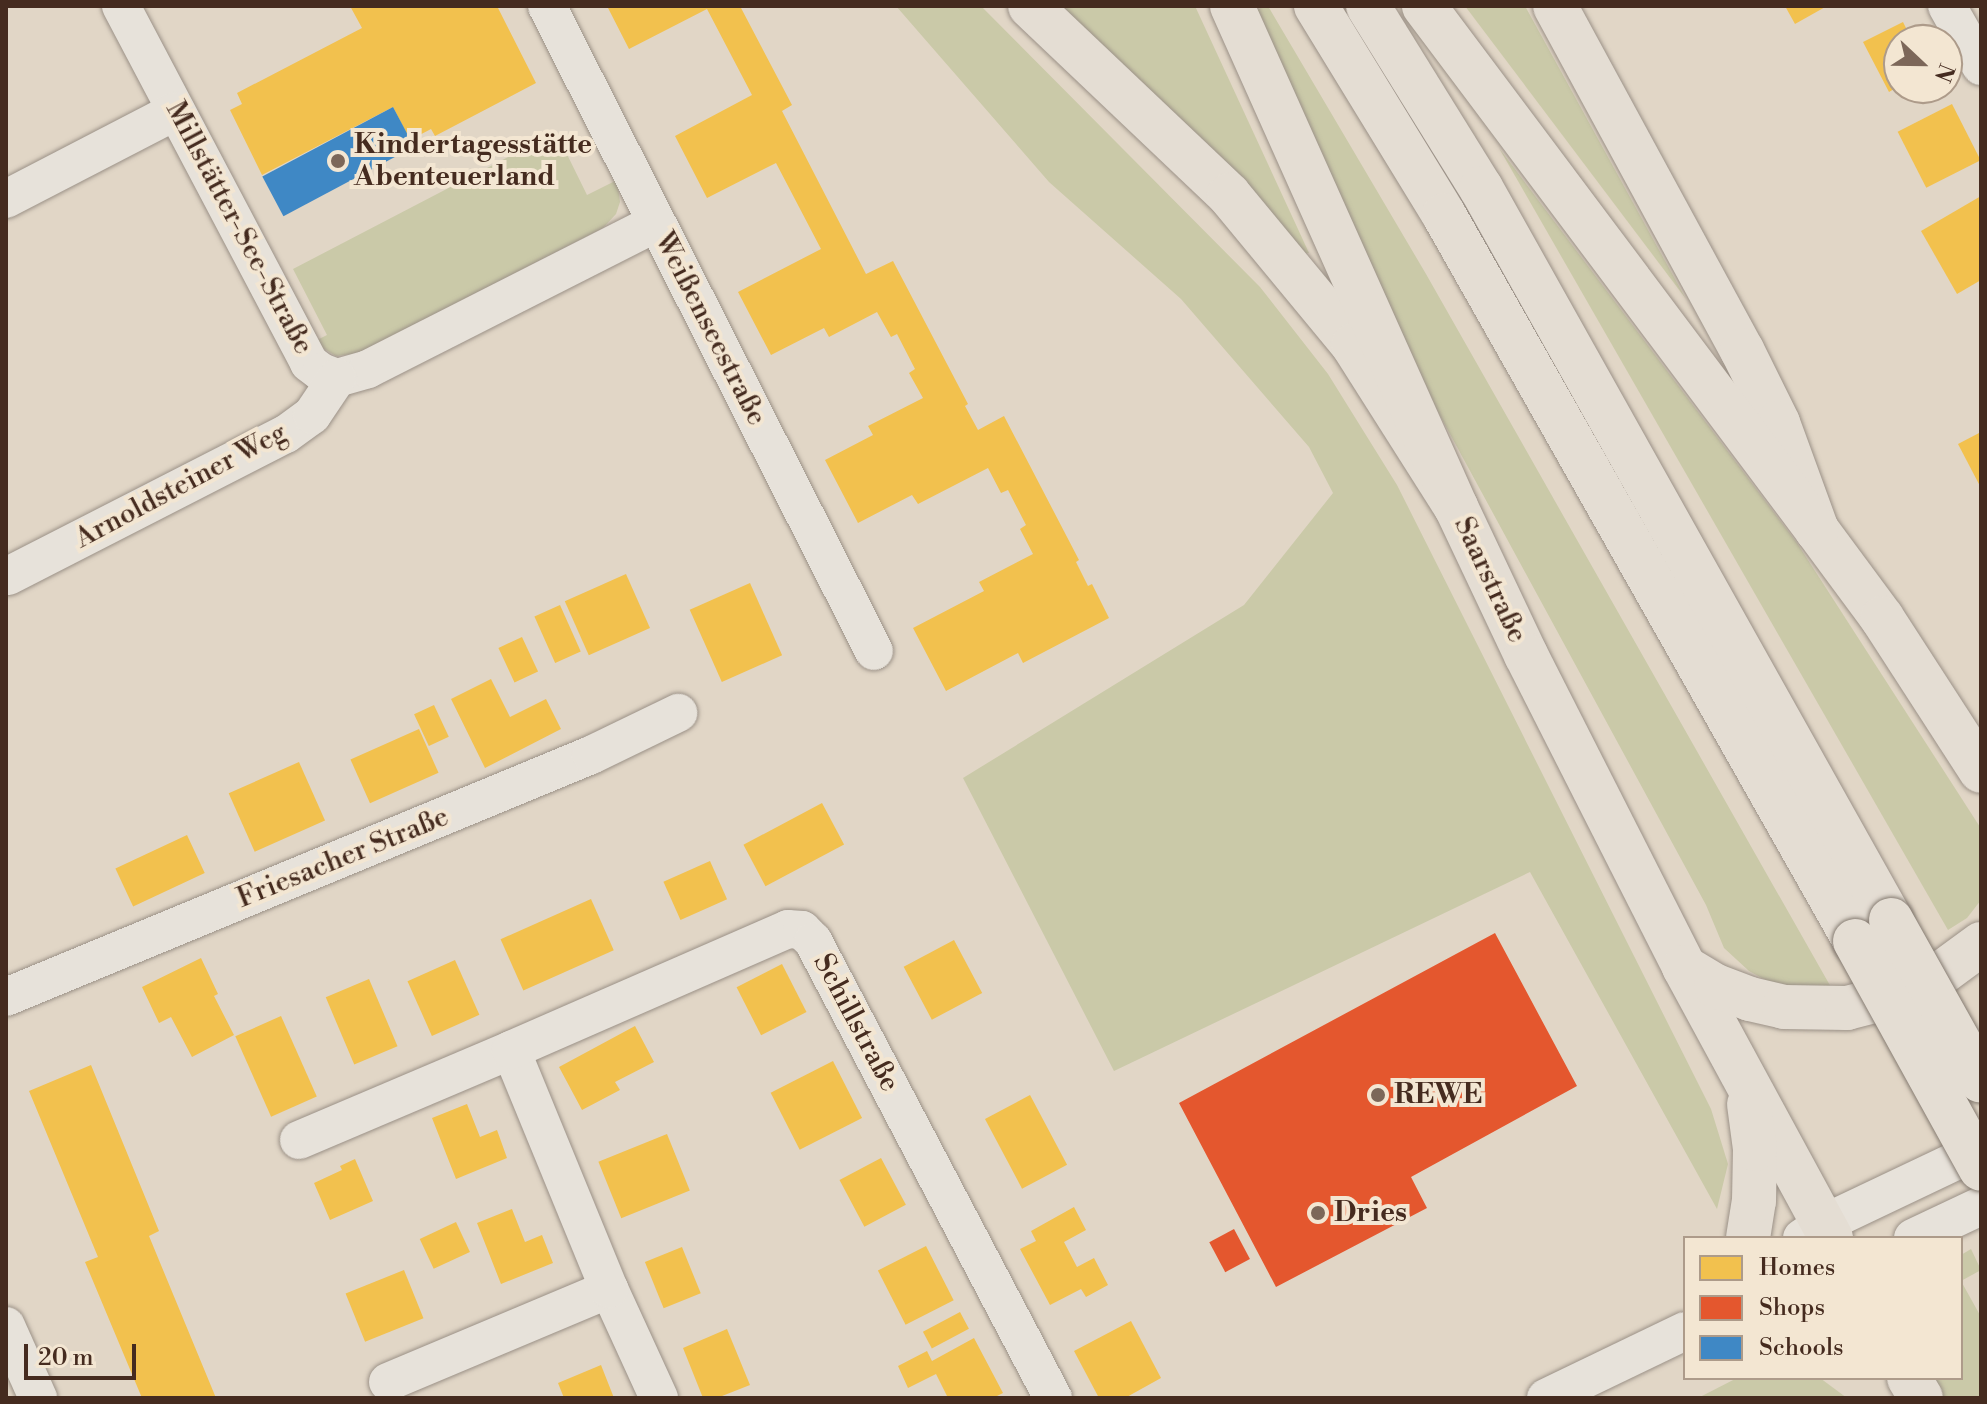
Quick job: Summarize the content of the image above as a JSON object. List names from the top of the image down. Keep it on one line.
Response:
{"streets":{"main road":["Saarstraße"],"street":["Millstätter-See-Straße","Weißenseestraße","Arnoldsteiner Weg","Friesacher Straße","Schillstraße"]},"crossings":[["Millstätter-See-Straße","Weißenseestraße"],["Millstätter-See-Straße","Arnoldsteiner Weg"]],"places":["Kindertagesstätte Abenteuerland","REWE","Dries"],"legend":["Homes","Shops","Schools"],"scale_bar":"20 m","north":"right"}
